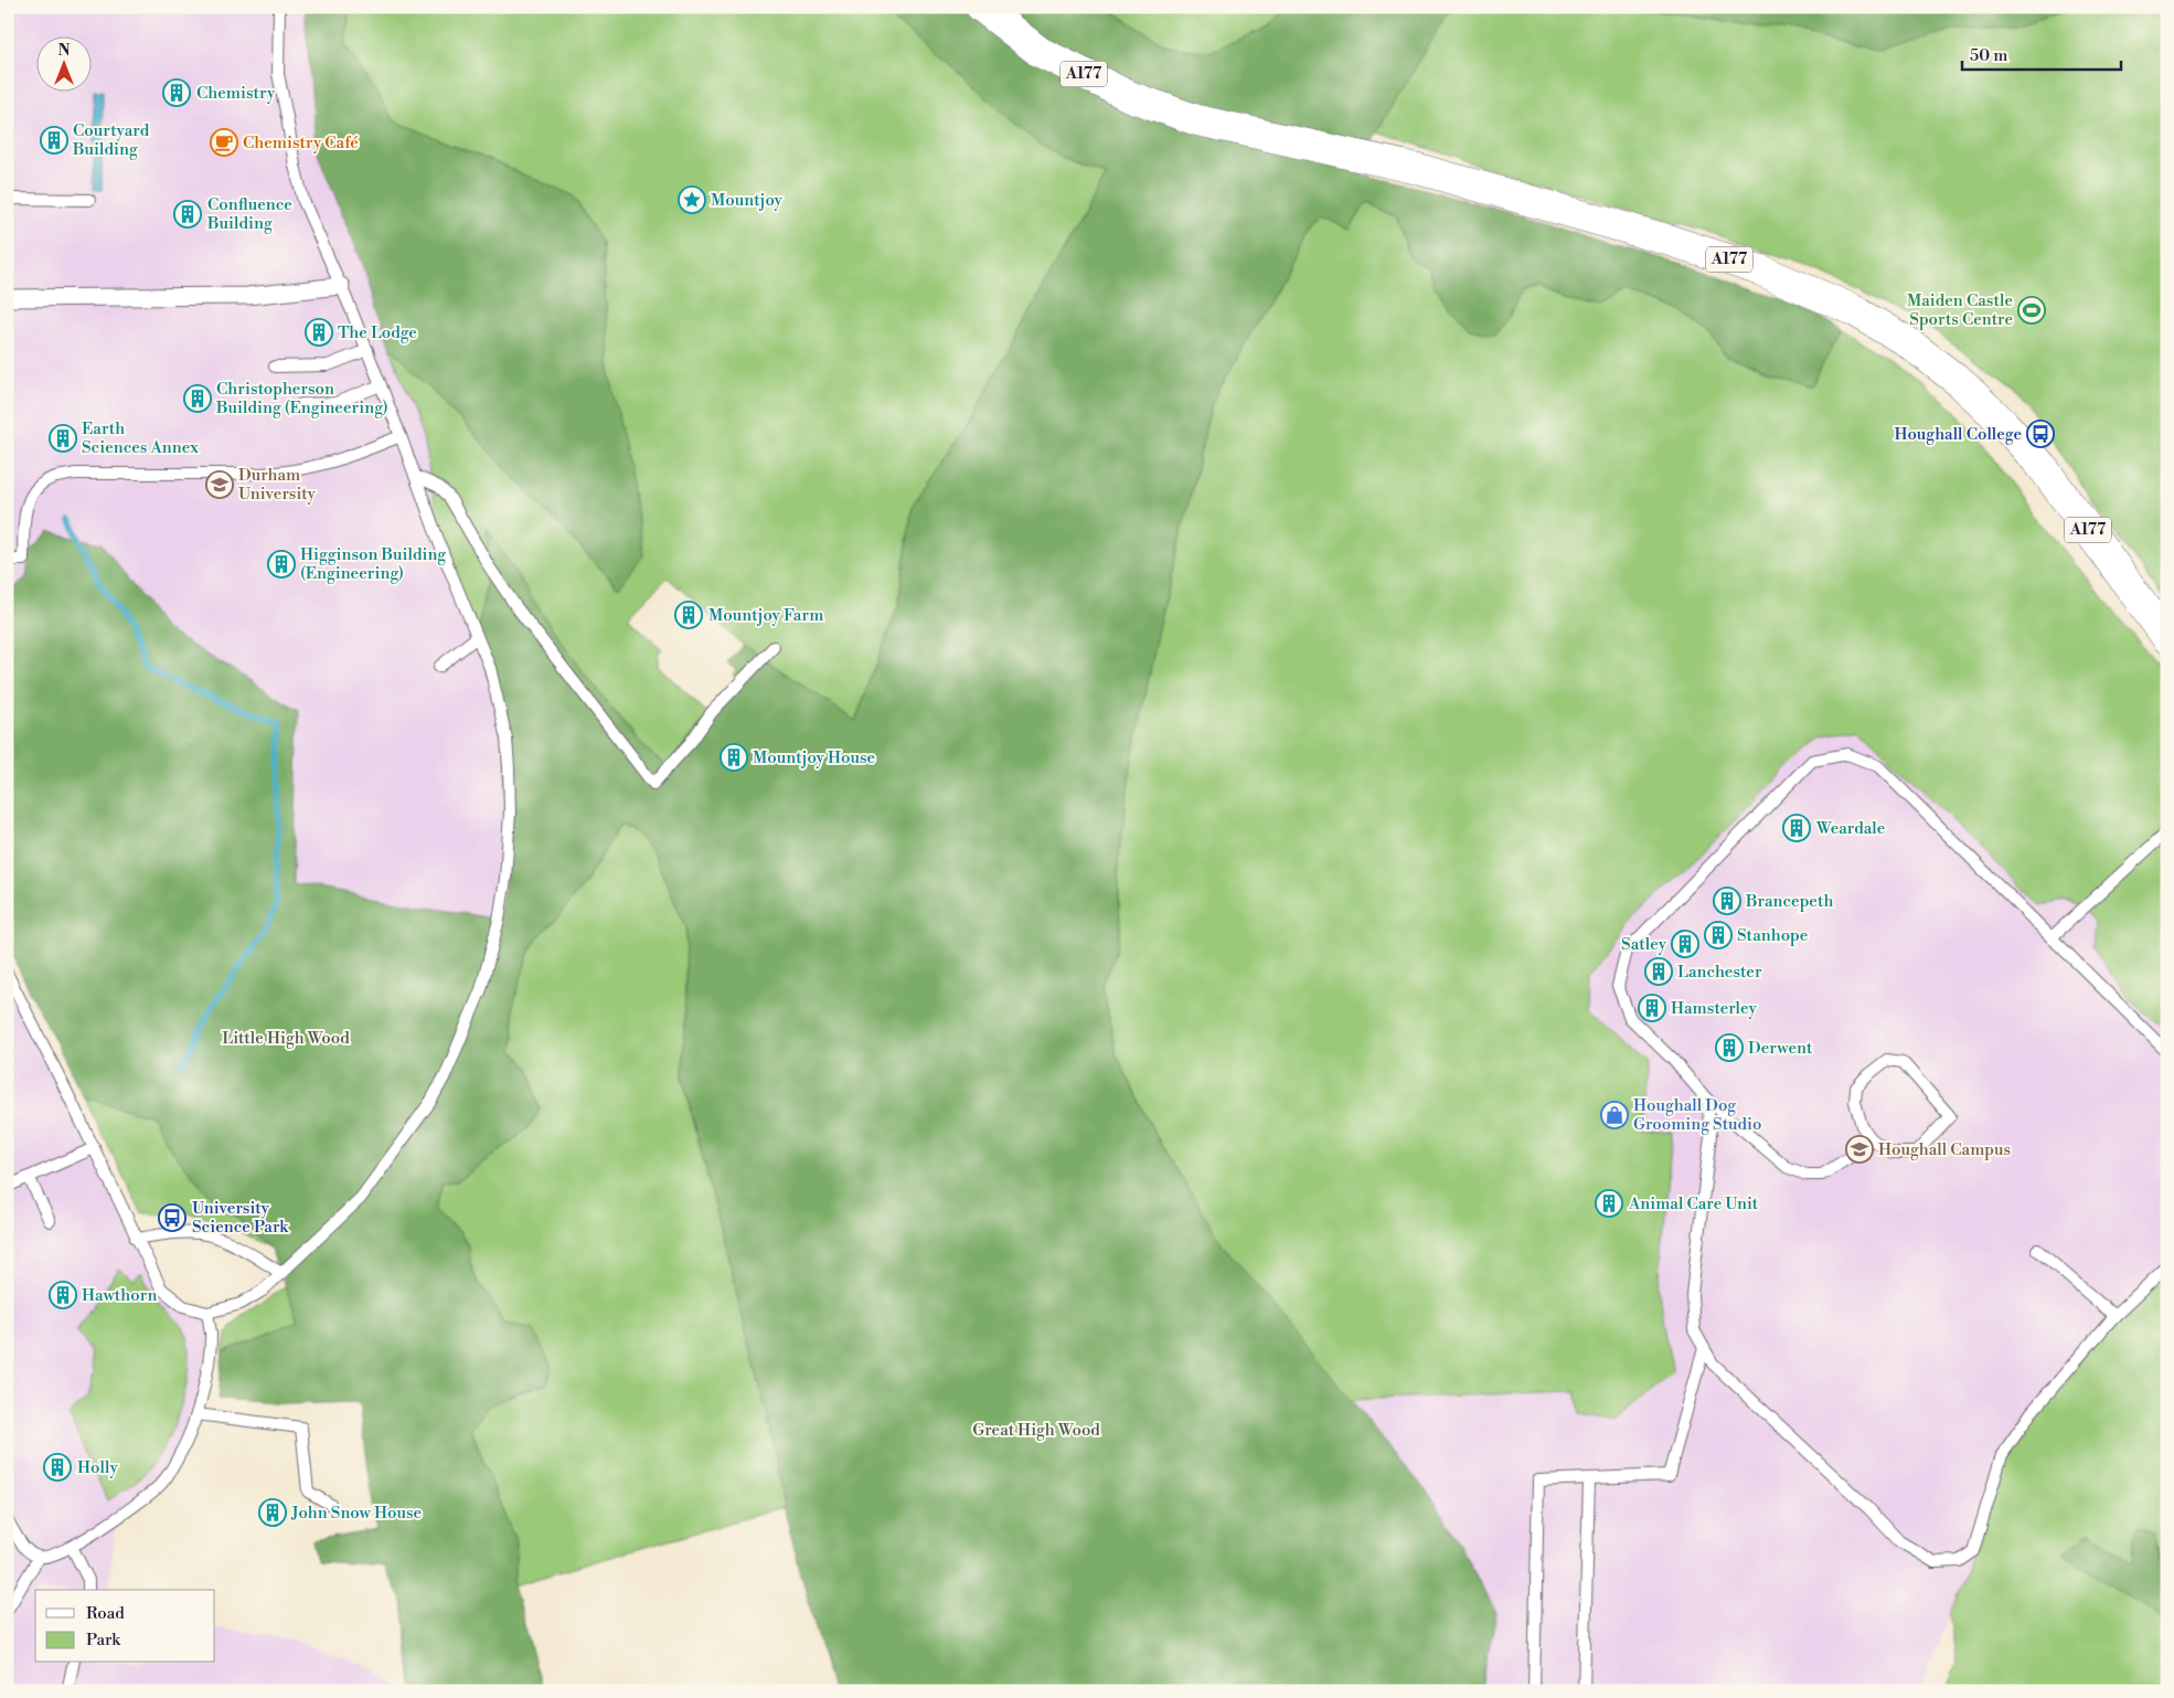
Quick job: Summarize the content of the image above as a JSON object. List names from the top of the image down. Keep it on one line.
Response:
{"streets":{"main road":["A177"]},"parks":["Little High Wood","Great High Wood"],"places":{"building":["Chemistry","Courtyard Building","Confluence Building","The Lodge","Christopherson Building (Engineering)","Earth Sciences Annex","Higginson Building (Engineering)","Mountjoy Farm","Mountjoy House","Weardale","Brancepeth","Stanhope","Satley","Lanchester","Hamsterley","Derwent","Animal Care Unit","Hawthorn","Holly","John Snow House"],"cafe":["Chemistry Café"],"place":["Mountjoy"],"sports":["Maiden Castle Sports Centre"],"bus stop":["Houghall College","University Science Park"],"school or university":["Durham University","Houghall Campus"],"shop":["Houghall Dog Grooming Studio"]},"legend":["Road","Park"],"scale_bar":"50 m","north":"top"}
